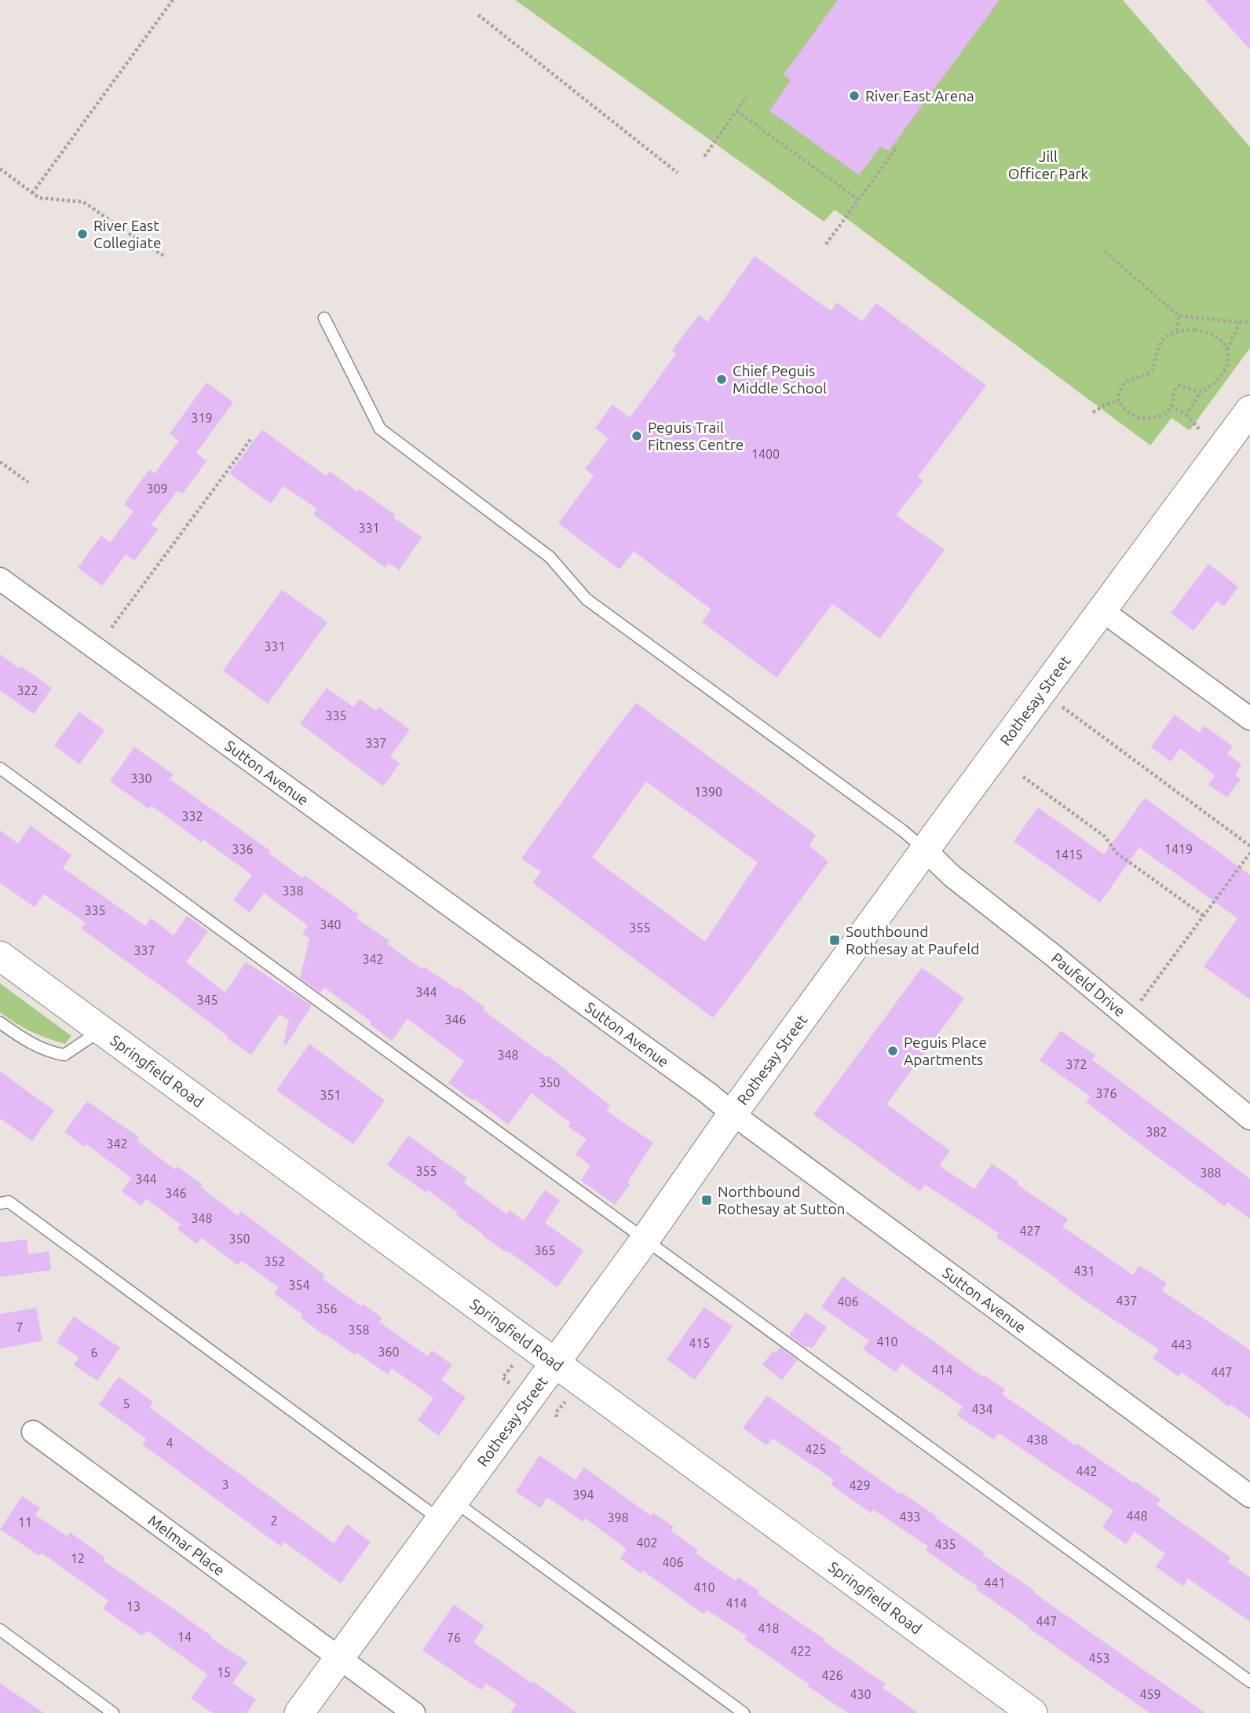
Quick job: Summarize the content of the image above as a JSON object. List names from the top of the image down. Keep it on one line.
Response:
{"streets":{"street":["Rothesay Street","Sutton Avenue","Paufeld Drive","Springfield Road","Melmar Place"]},"crossings":[["Rothesay Street","Sutton Avenue"],["Rothesay Street","Paufeld Drive"],["Rothesay Street","Springfield Road"],["Rothesay Street","Melmar Place"]],"parks":["Jill Officer Park"],"places":{"other":["River East Arena","River East Collegiate","Chief Peguis Middle School","Peguis Trail Fitness Centre","Peguis Place Apartments"],"transit":["Southbound Rothesay at Paufeld","Northbound Rothesay at Sutton"]},"house_numbers":["319","1400","309","331","331","322","335","337","330","1390","332","336","1419","1415","338","335","340","355","337","342","344","345","346","348","372","350","376","351","382","342","355","388","344","346","348","427","350","365","352","431","354","437","406","356","7","358","410","415","443","360","6","414","447","5","434","438","4","425","442","3","429","394","448","433","398","2","11","402","435","12","406","441","410","414","13","447","418","14","76","422","453","15","426","430","459"]}
